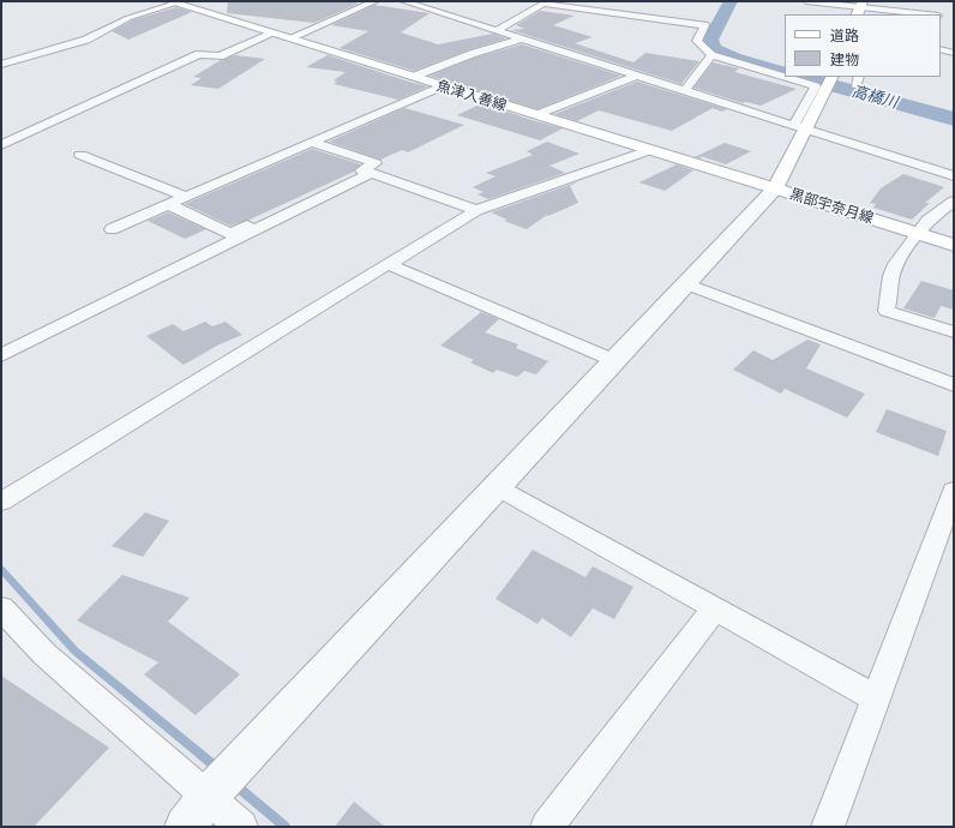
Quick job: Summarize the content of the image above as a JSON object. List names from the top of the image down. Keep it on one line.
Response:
{"streets":{"main road":["魚津入善線","黒部宇奈月線"]},"crossings":[["魚津入善線","黒部宇奈月線"]],"water":["高橋川"],"legend":["道路","建物"]}
